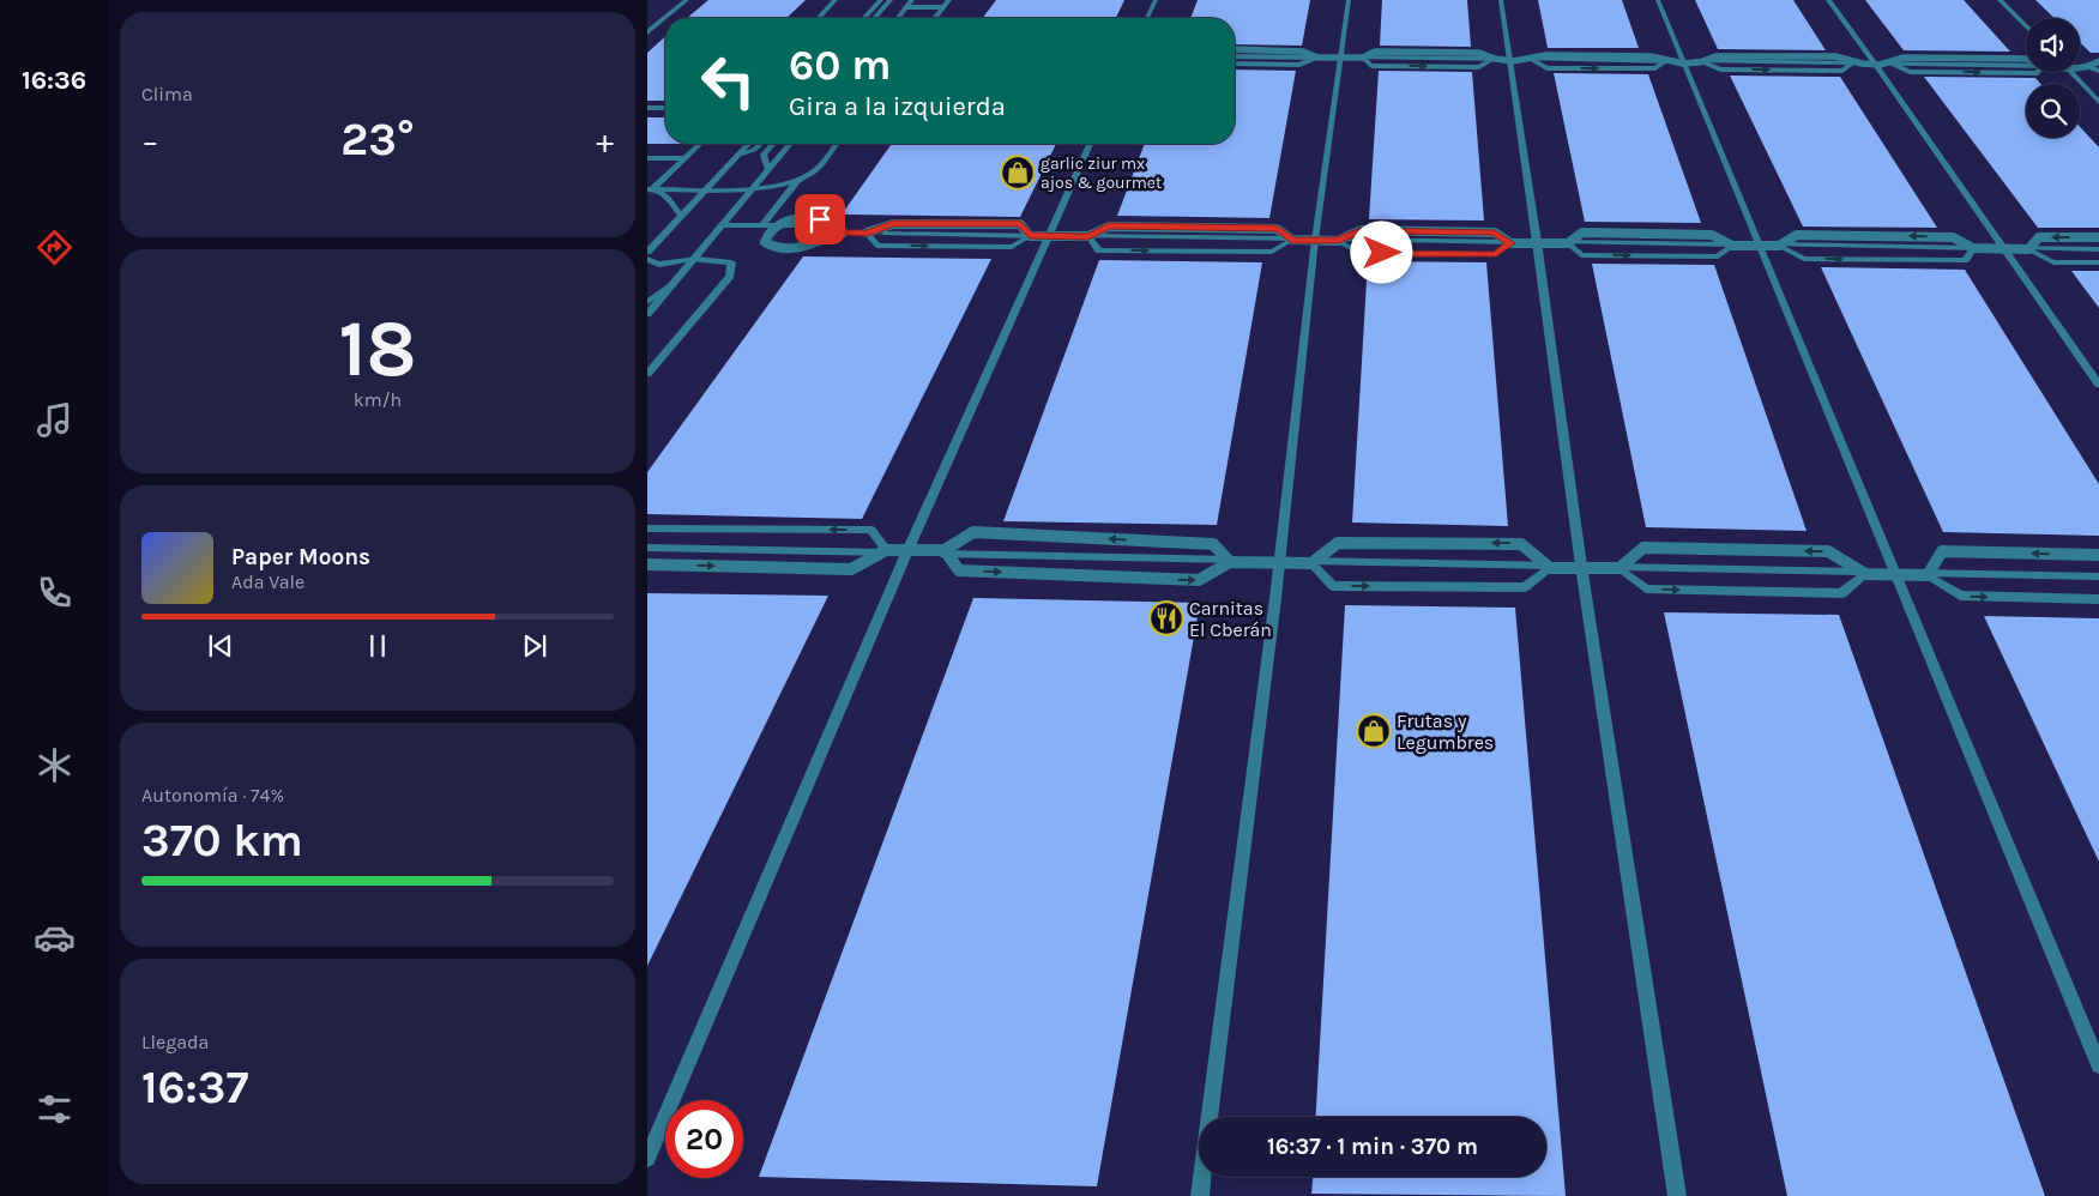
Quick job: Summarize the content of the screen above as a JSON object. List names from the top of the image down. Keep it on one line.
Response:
{"places":{"shop":["garlic ziur mx ajos & gourmet","Frutas y Legumbres"],"restaurant":["Carnitas El Cberán"]},"page":{"tabs":"16:36","tile":["Clima",["18","km/h"],["Autonomía · 74%","370 km"],["Llegada","16:37"]],"turn":["60 m","Gira a la izquierda"],"heat":["−","23°","+"],"song":["Paper Moons","Ada Vale"],"limit":"20","trip":"16:37 · 1 min · 370 m"}}
